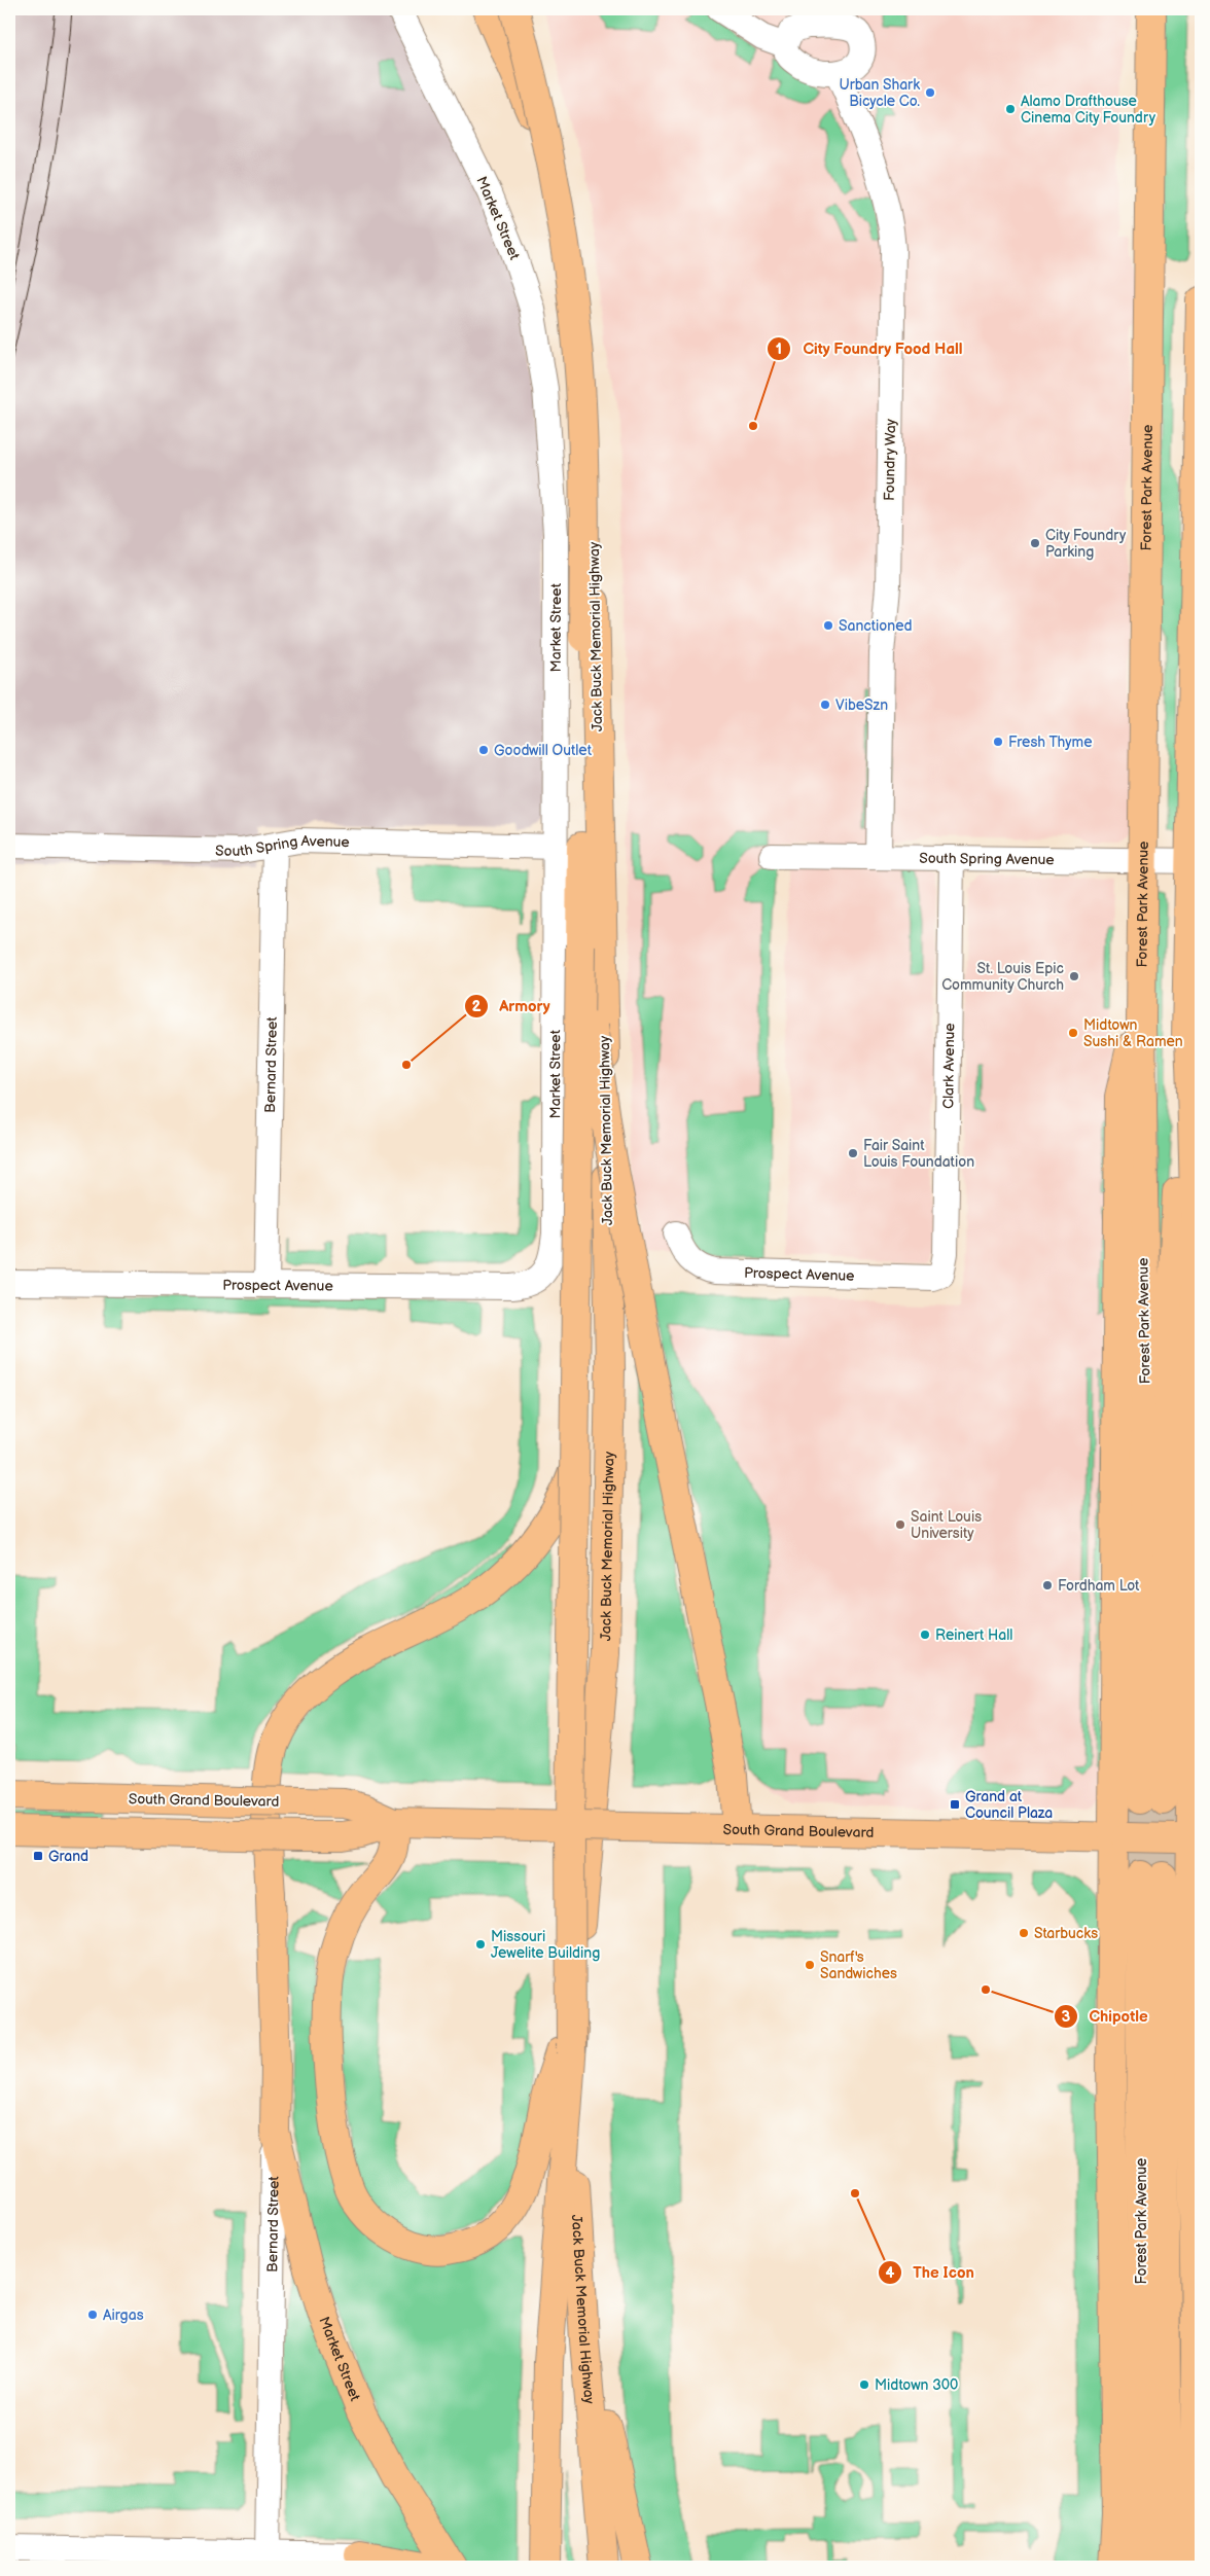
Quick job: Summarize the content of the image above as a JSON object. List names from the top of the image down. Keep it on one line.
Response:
{"streets":{"main road":["Market Street","Forest Park Avenue","Jack Buck Memorial Highway","Bernard Street","South Grand Boulevard"],"street":["Foundry Way","South Spring Avenue","Clark Avenue","Prospect Avenue"]},"crossings":[["Market Street","South Spring Avenue"],["Market Street","Bernard Street"],["Market Street","Prospect Avenue"],["Foundry Way","South Spring Avenue"],["Forest Park Avenue","South Spring Avenue"],["Jack Buck Memorial Highway","Bernard Street"],["South Spring Avenue","Bernard Street"],["South Spring Avenue","Clark Avenue"],["Bernard Street","Prospect Avenue"],["Clark Avenue","Prospect Avenue"]],"places":{"other":["Urban Shark Bicycle Co.","Alamo Drafthouse Cinema City Foundry","City Foundry Food Hall","City Foundry Parking","Sanctioned","VibeSzn","Fresh Thyme","Goodwill Outlet","St. Louis Epic Community Church","Midtown Sushi & Ramen","Armory","Fair Saint Louis Foundation","Saint Louis University","Fordham Lot","Reinert Hall","Starbucks","Missouri Jewelite Building","Snarf's Sandwiches","Chipotle","The Icon","Airgas","Midtown 300"],"transit":["Grand at Council Plaza","Grand"]}}
